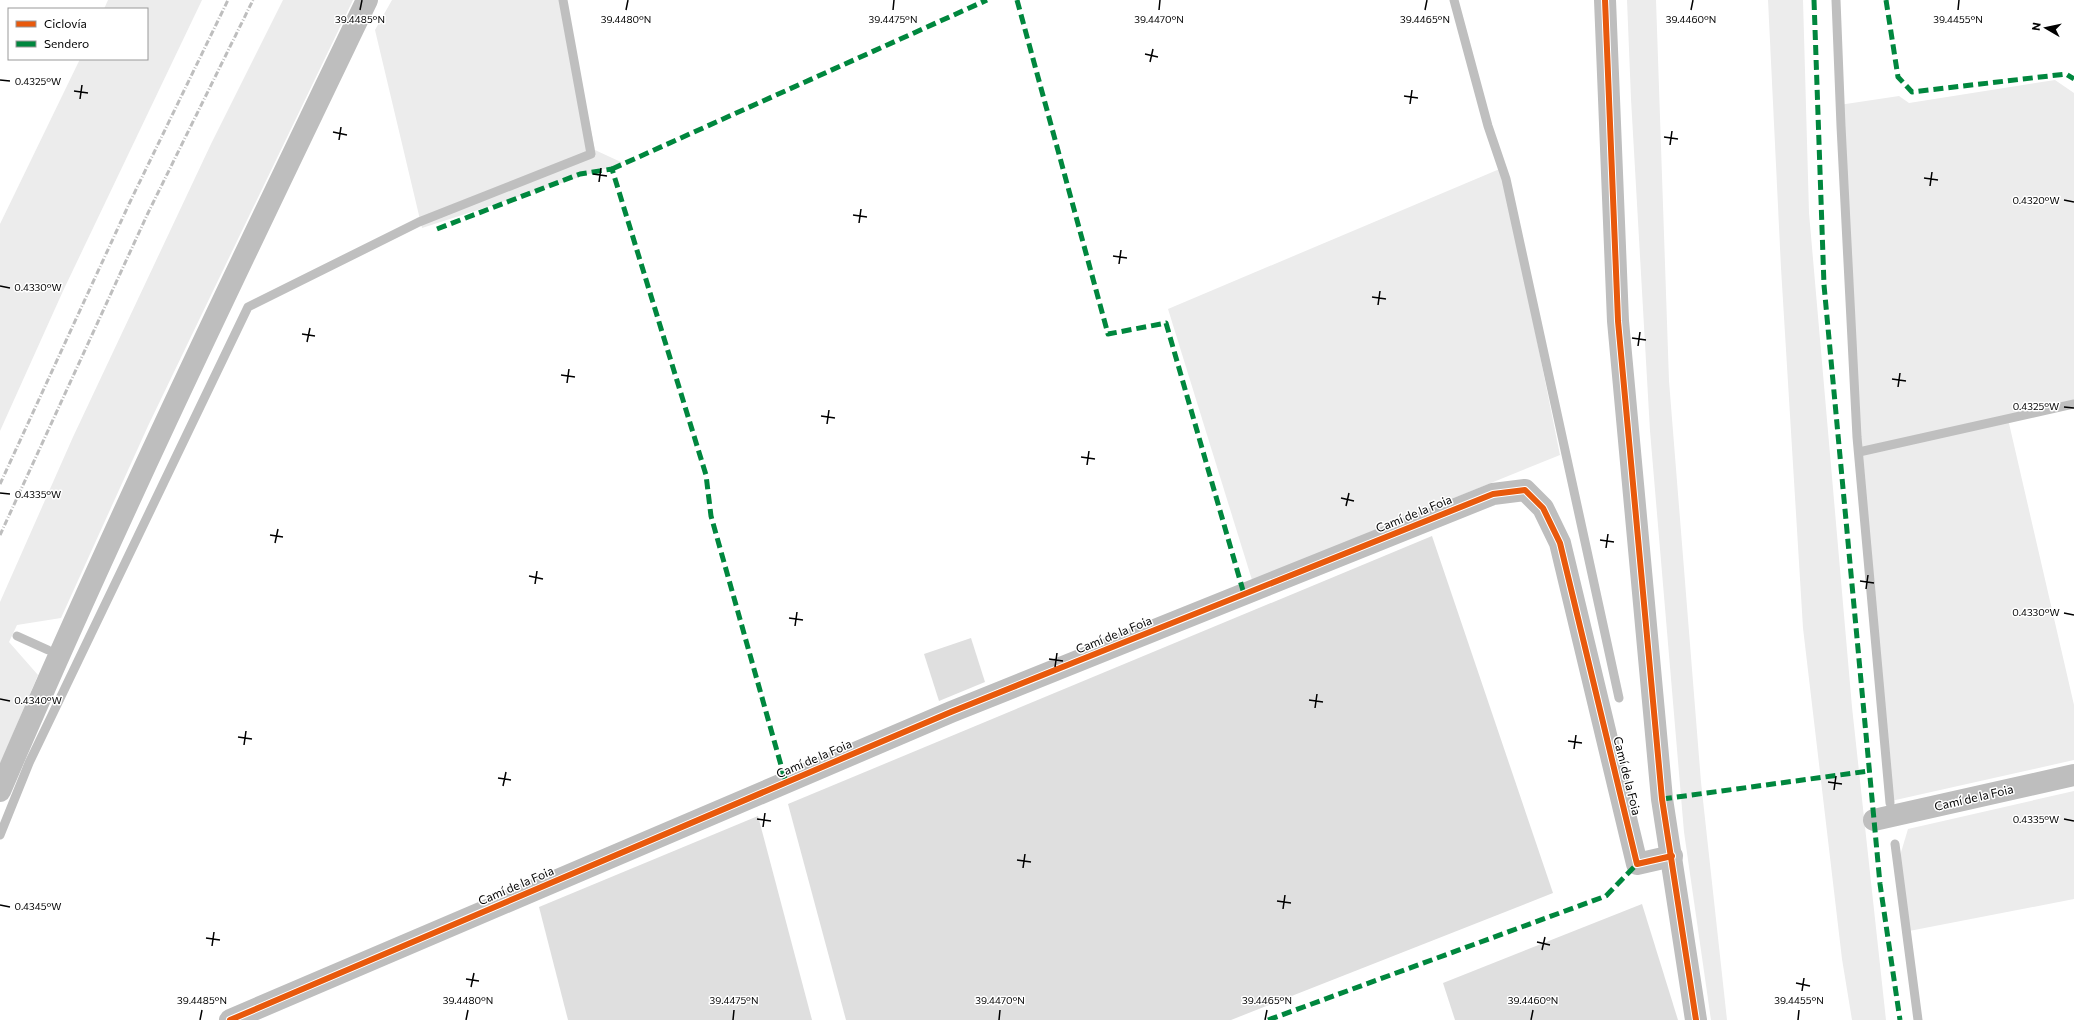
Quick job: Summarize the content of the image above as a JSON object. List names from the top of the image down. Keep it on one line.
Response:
{"streets":{"street":["Camí de la Foia"]},"legend":["Ciclovía","Sendero"],"north":"left","coordinates":["39.4485°N","39.4480°N","39.4475°N","39.4470°N","39.4465°N","39.4460°N","39.4455°N","0.4325°W","0.4320°W","0.4330°W","0.4335°W","0.4340°W","0.4345°W"]}
